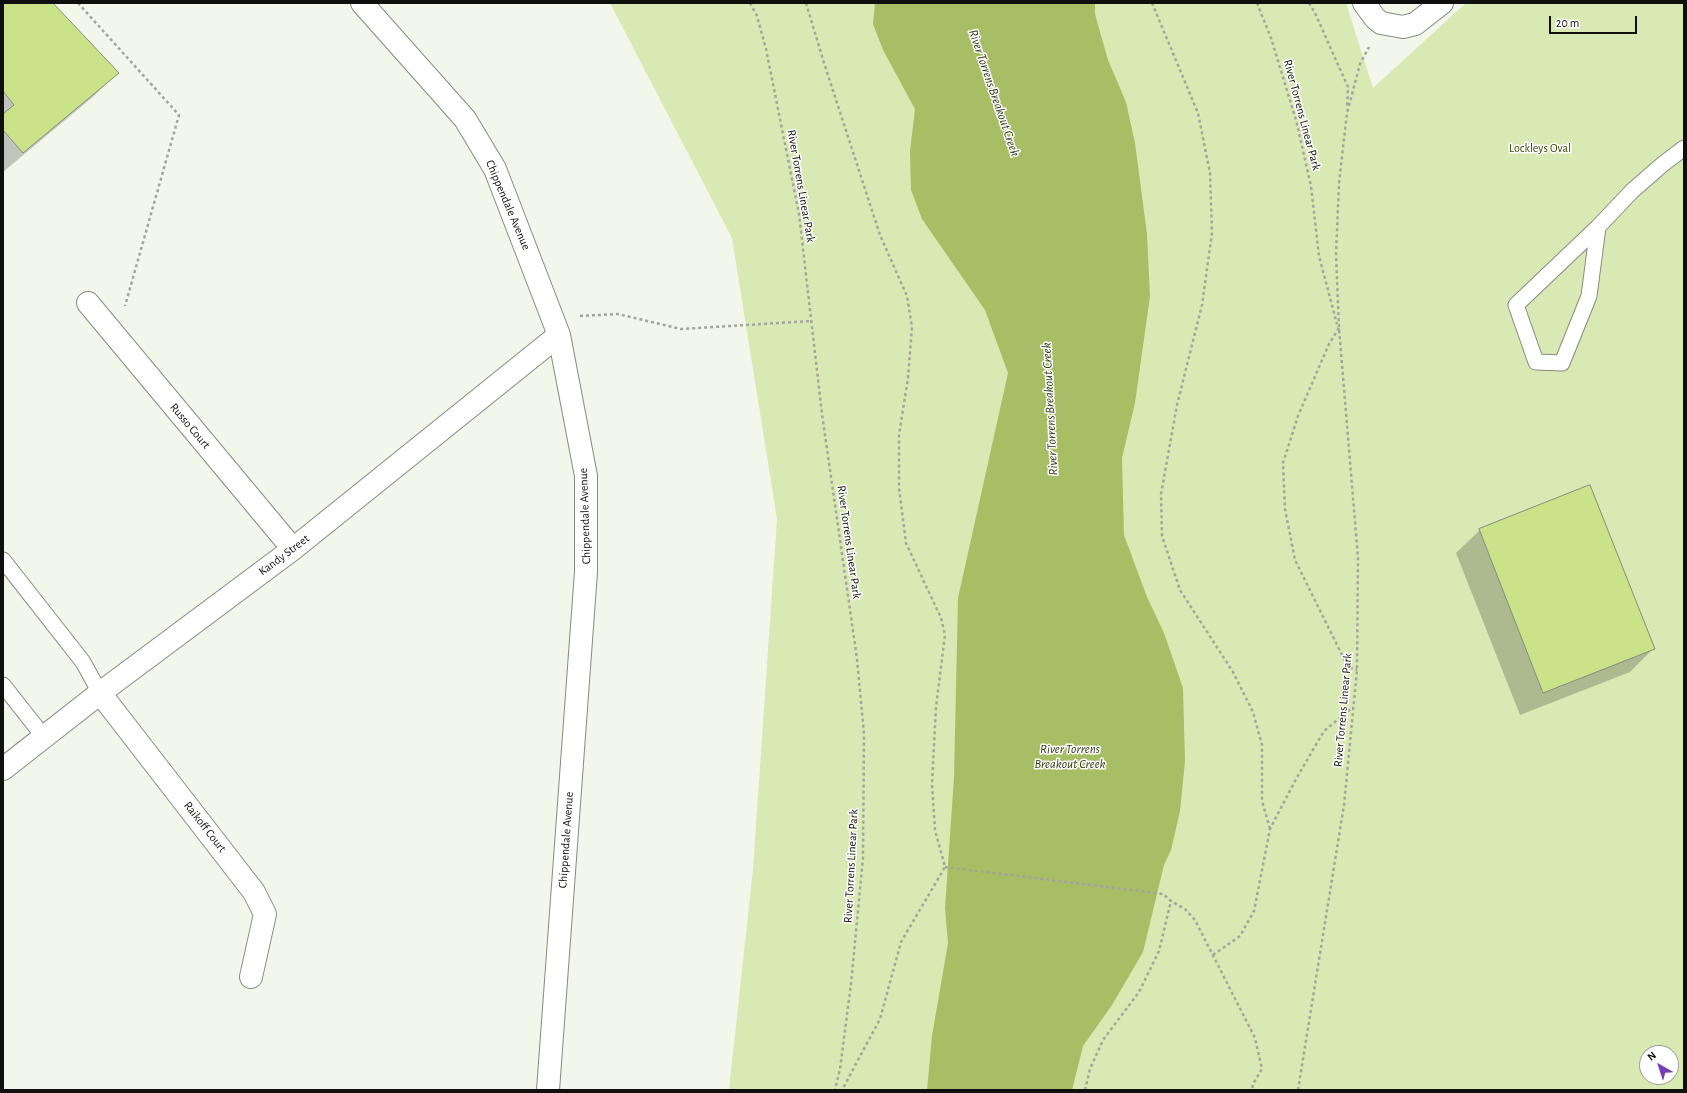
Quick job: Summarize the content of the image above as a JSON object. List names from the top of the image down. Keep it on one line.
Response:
{"streets":{"street":["Chippendale Avenue","Russo Court","Kandy Street","Raikoff Court"],"path":["River Torrens Linear Park"]},"crossings":[["Chippendale Avenue","Kandy Street"],["Russo Court","Kandy Street"],["Kandy Street","Raikoff Court"]],"water":["River Torrens Breakout Creek"],"parks":["Lockleys Oval"],"scale_bar":"20 m","north":"top left"}
